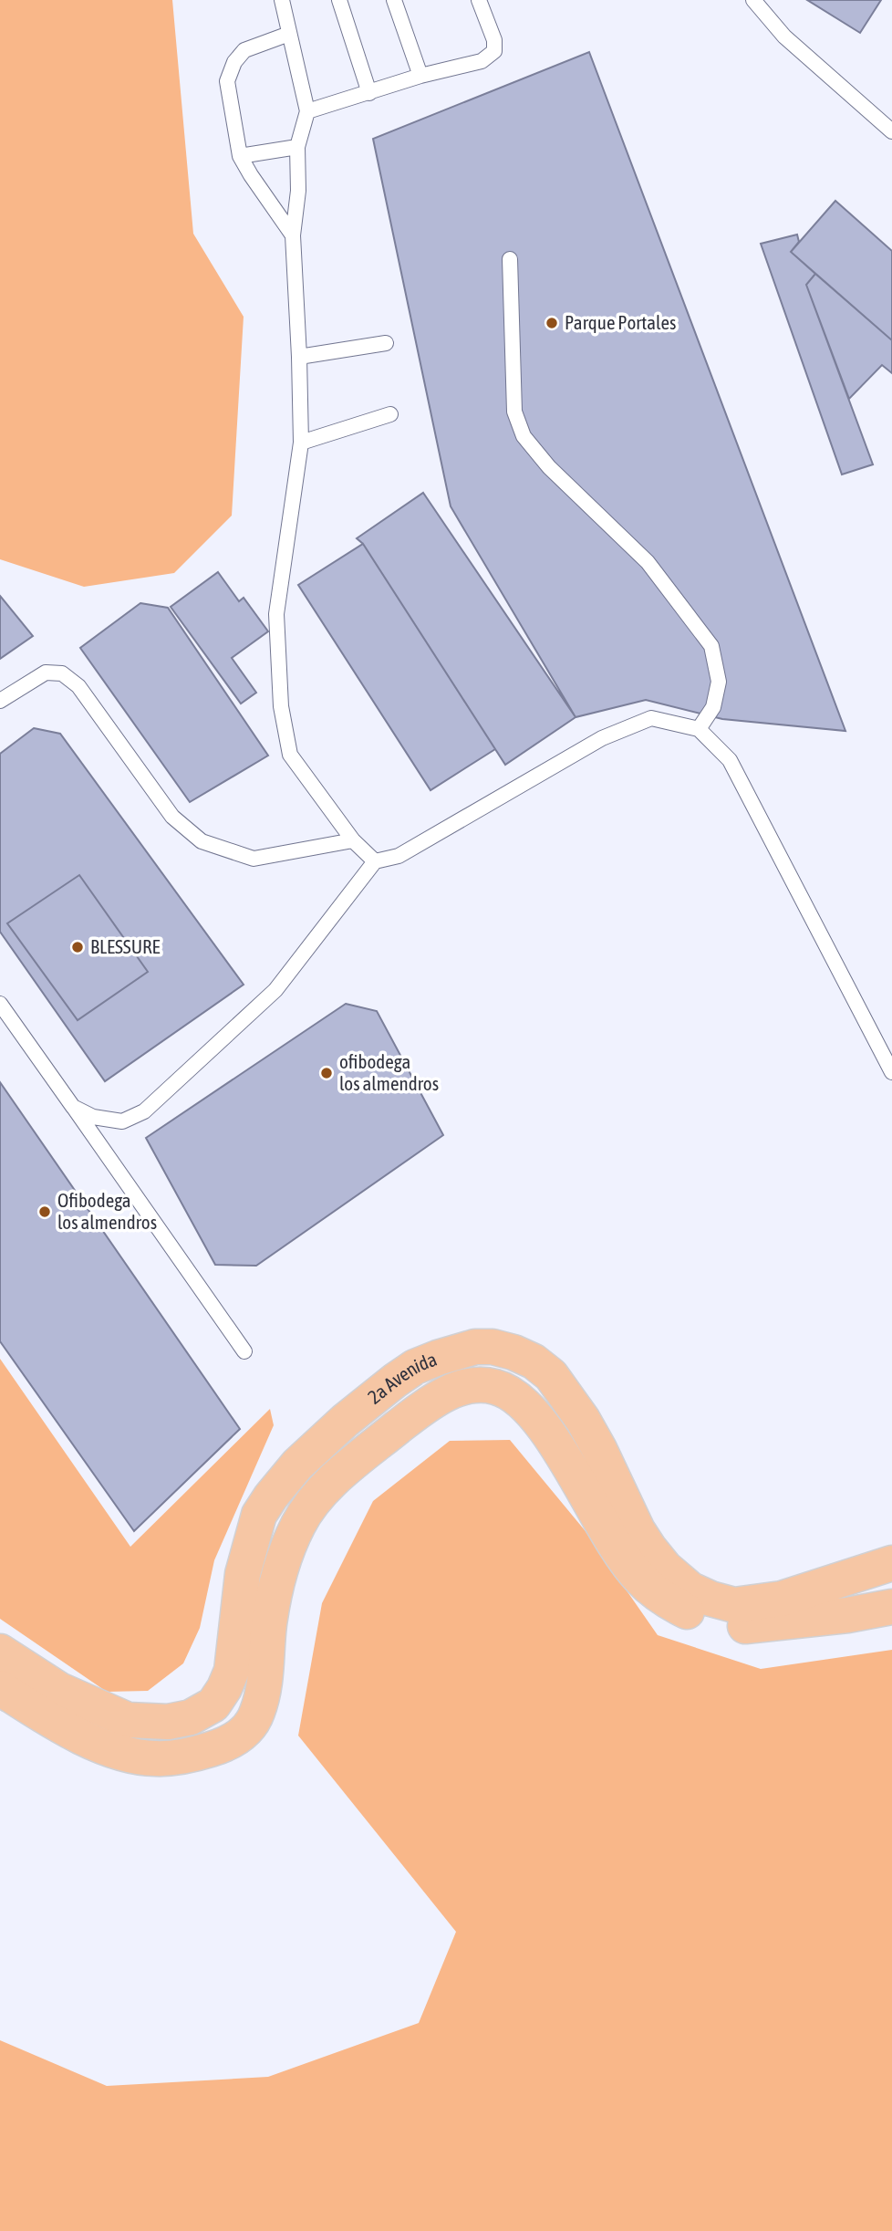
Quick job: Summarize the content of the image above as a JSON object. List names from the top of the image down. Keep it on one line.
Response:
{"streets":{"main road":["2a Avenida"]},"places":["Parque Portales","BLESSURE","ofibodega los almendros","Ofibodega los almendros"]}
